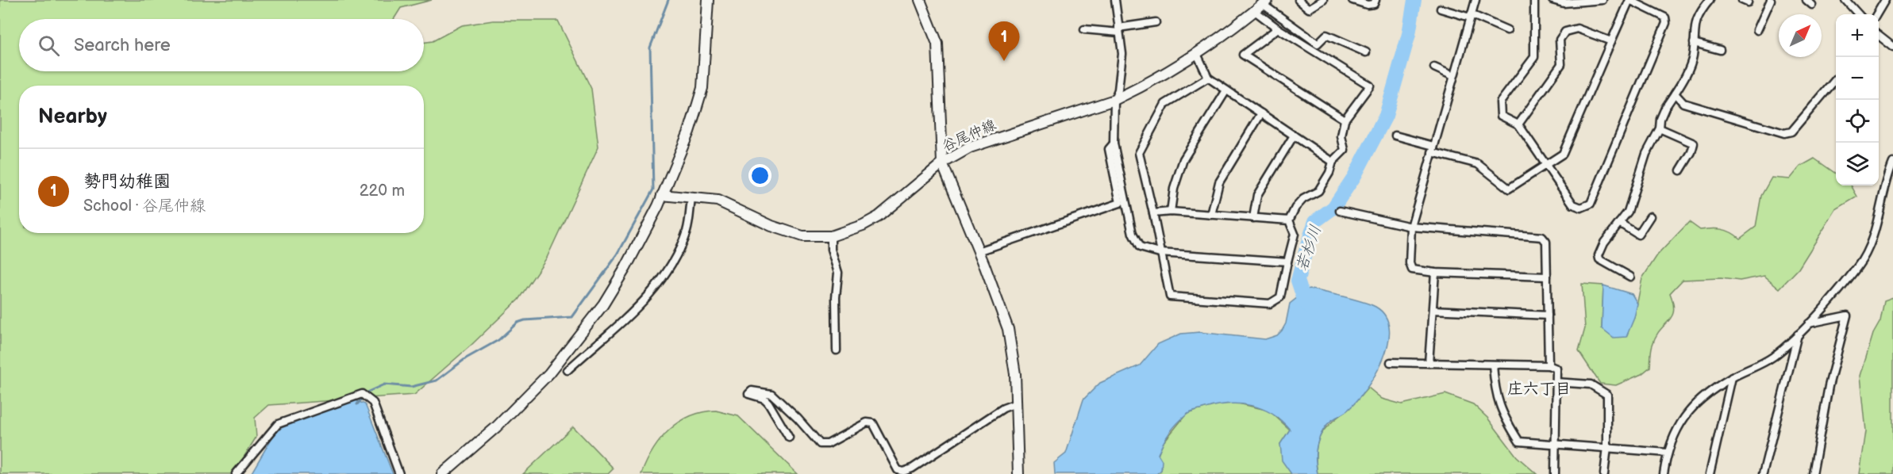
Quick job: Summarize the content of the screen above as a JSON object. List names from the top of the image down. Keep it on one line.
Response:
{"streets":{"street":["谷尾仲線"]},"districts":["庄六丁目"],"water":["若杉川"],"north":"top right","page":{"map_buttons":["+","−"],"search":"Search here","pins":"1","heading":"Nearby","list":[{"mark":"1","name":"勢門幼稚園","note":"School · 谷尾仲線","value":"220 m"}]}}
